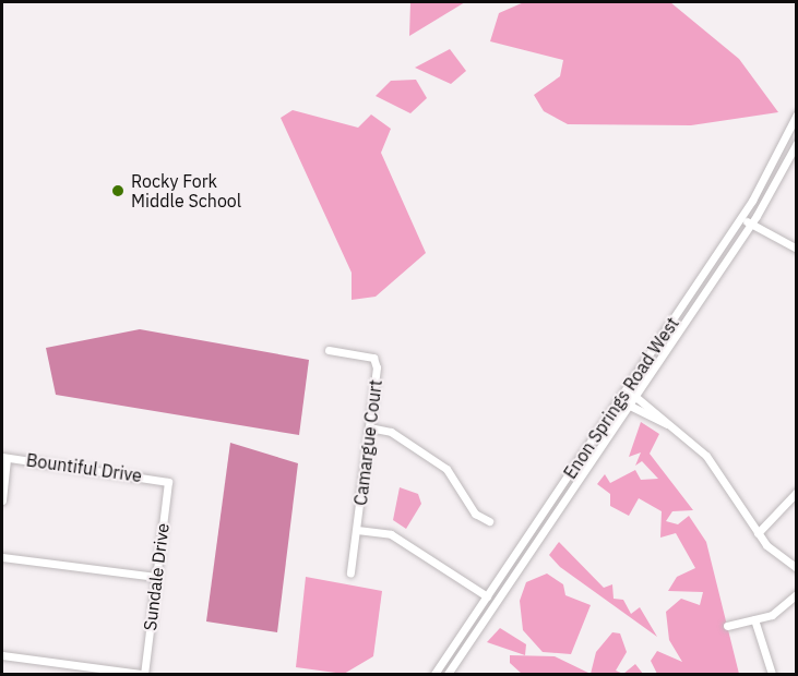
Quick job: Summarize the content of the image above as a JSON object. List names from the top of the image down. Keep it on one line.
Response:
{"streets":{"street":["Enon Springs Road West","Camargue Court","Bountiful Drive","Sundale Drive"]},"crossings":[["Bountiful Drive","Sundale Drive"]],"places":["Rocky Fork Middle School"]}
